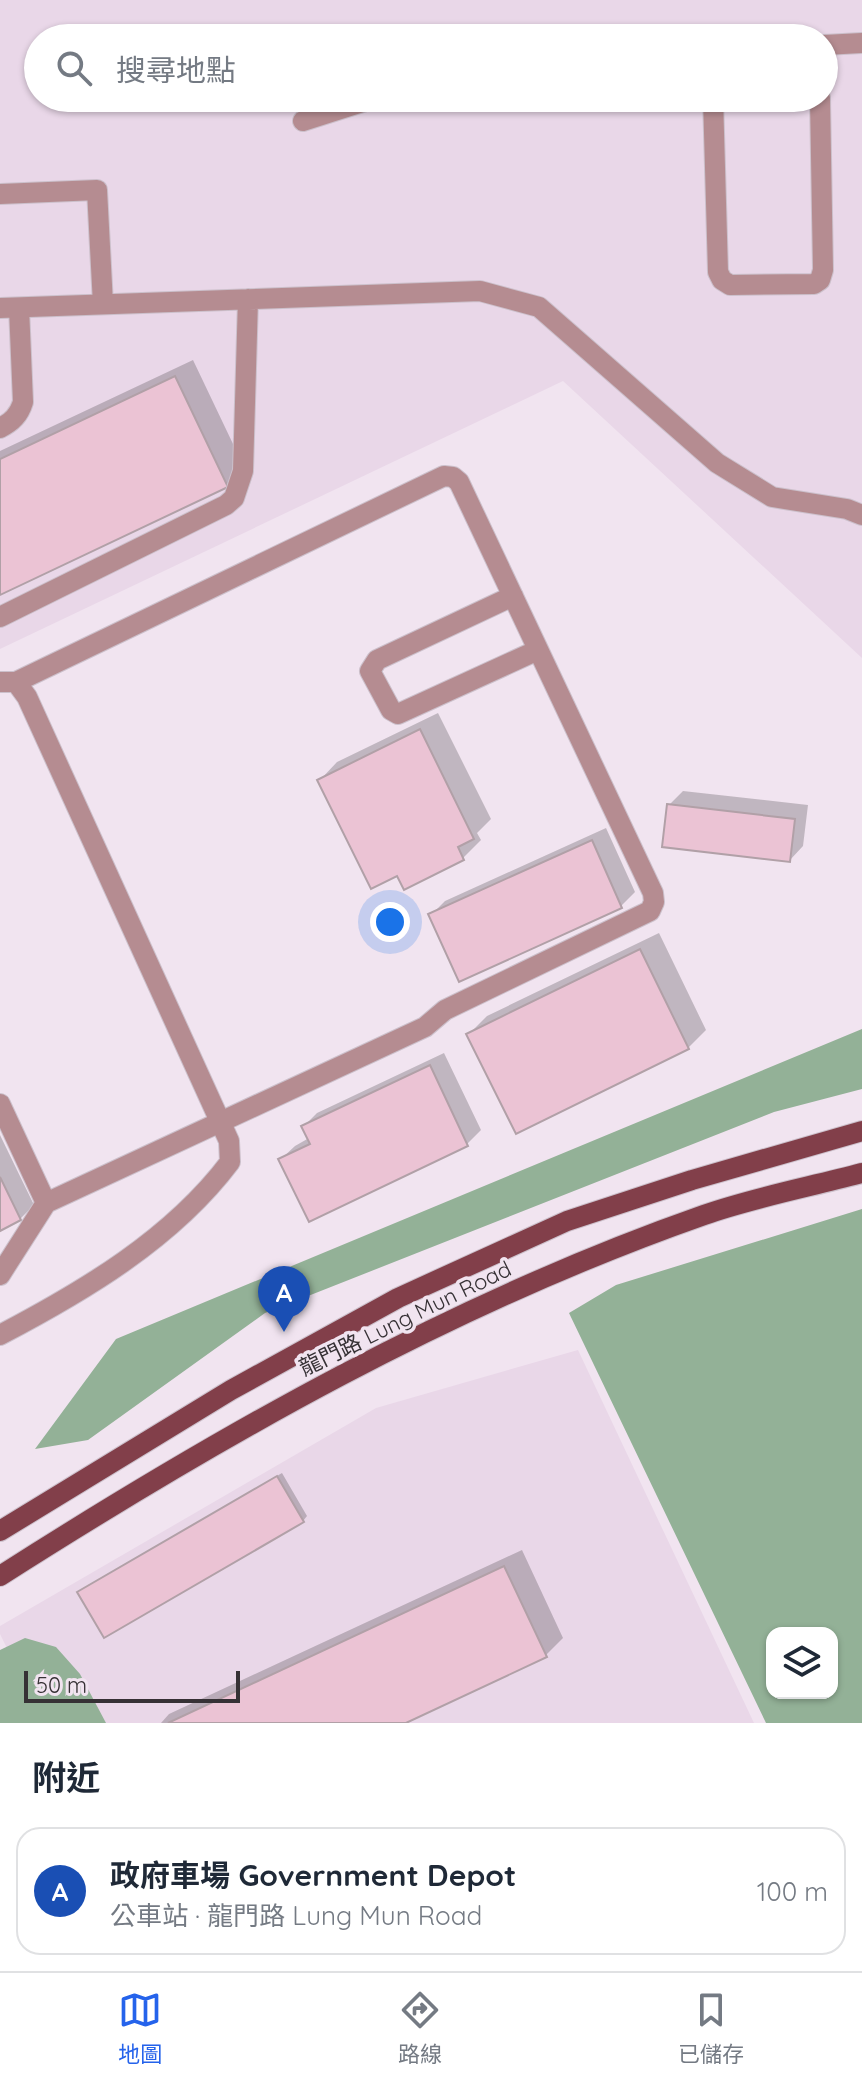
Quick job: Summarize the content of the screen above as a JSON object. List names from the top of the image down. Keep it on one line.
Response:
{"streets":{"main road":["龍門路 Lung Mun Road"]},"scale_bar":"50 m","page":{"search":"搜尋地點","pins":"A","scale":"50 m","heading":"附近","list":[{"mark":"A","name":"政府車場 Government Depot","note":"公車站 · 龍門路 Lung Mun Road","value":"100 m"}],"nav":["地圖","路線","已儲存"]}}
